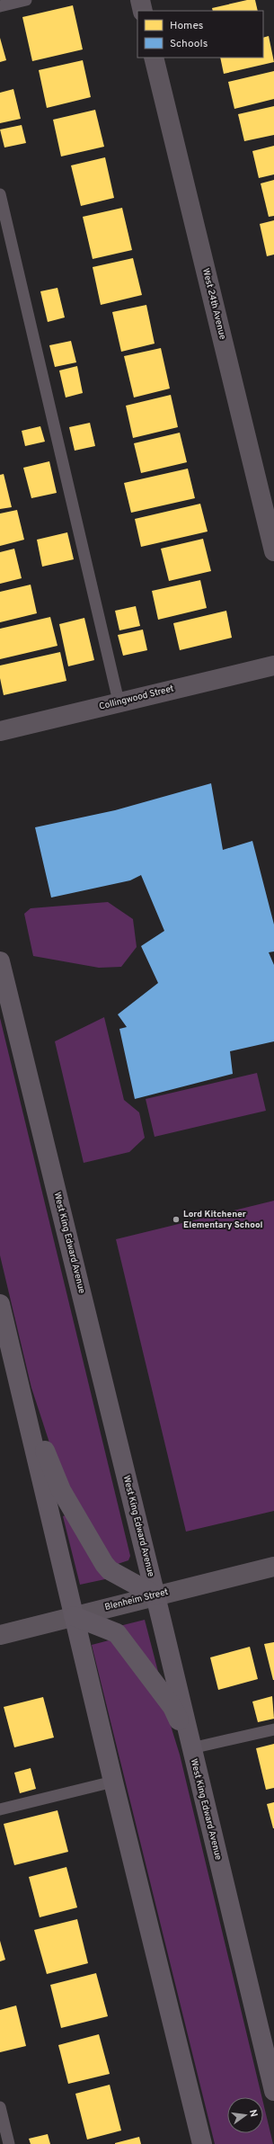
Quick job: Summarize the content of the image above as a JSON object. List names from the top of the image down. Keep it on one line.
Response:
{"streets":{"main road":["West King Edward Avenue"],"street":["West 24th Avenue","Collingwood Street","Blenheim Street"]},"crossings":[["West King Edward Avenue","Blenheim Street"]],"places":["Lord Kitchener Elementary School"],"legend":["Homes","Schools"],"north":"right"}
